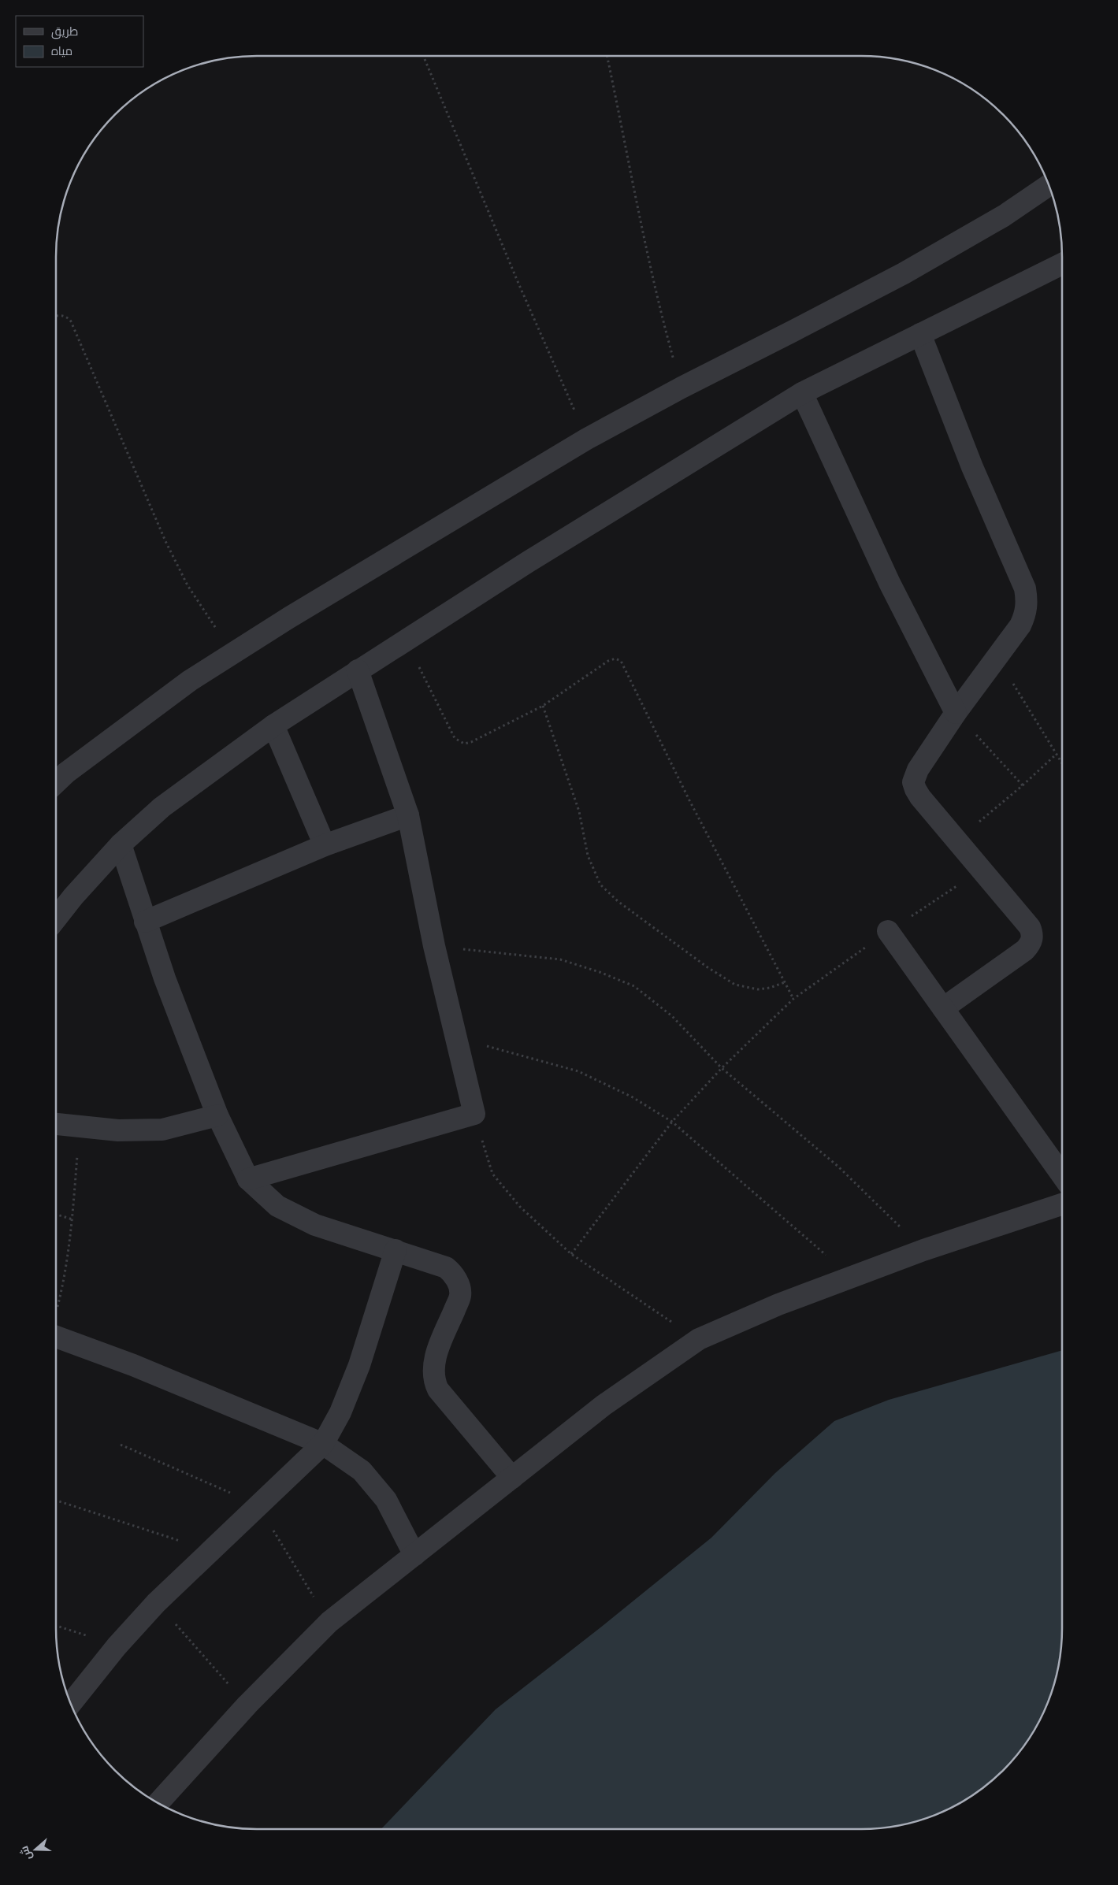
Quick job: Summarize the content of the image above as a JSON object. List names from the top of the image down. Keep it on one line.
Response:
{"legend":["طريق","مياه"],"north":"left"}
